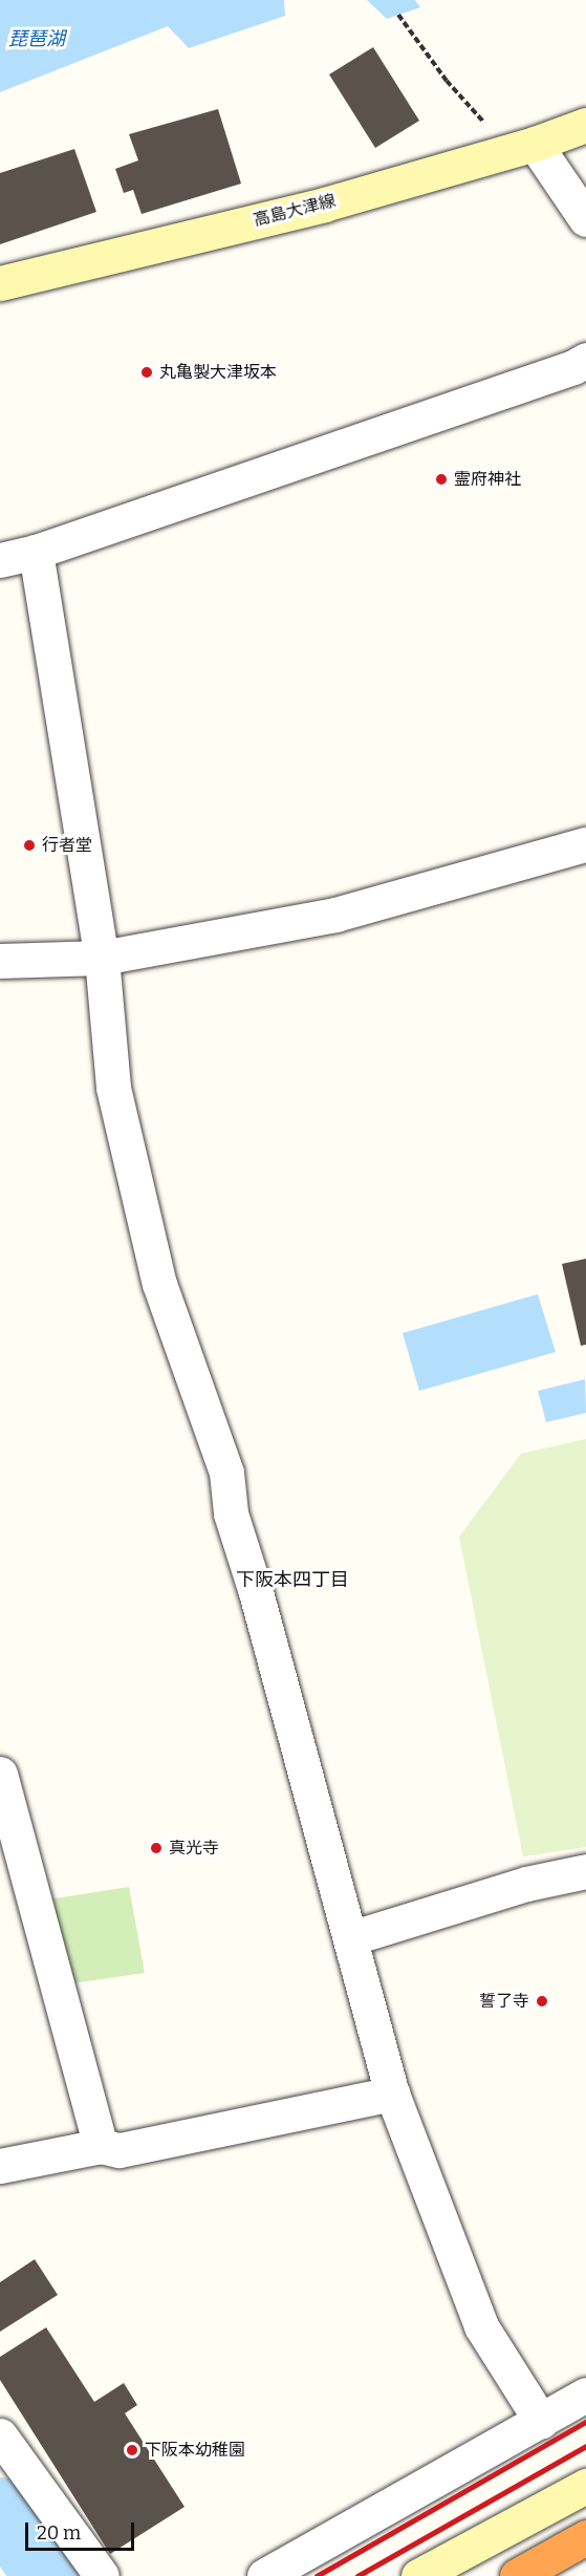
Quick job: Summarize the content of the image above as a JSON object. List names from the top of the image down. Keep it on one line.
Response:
{"streets":{"main road":["高島大津線"]},"districts":["下阪本四丁目"],"water":["琵琶湖"],"places":["丸亀製大津坂本","霊府神社","行者堂","真光寺","誓了寺","下阪本幼稚園"],"scale_bar":"20 m"}
